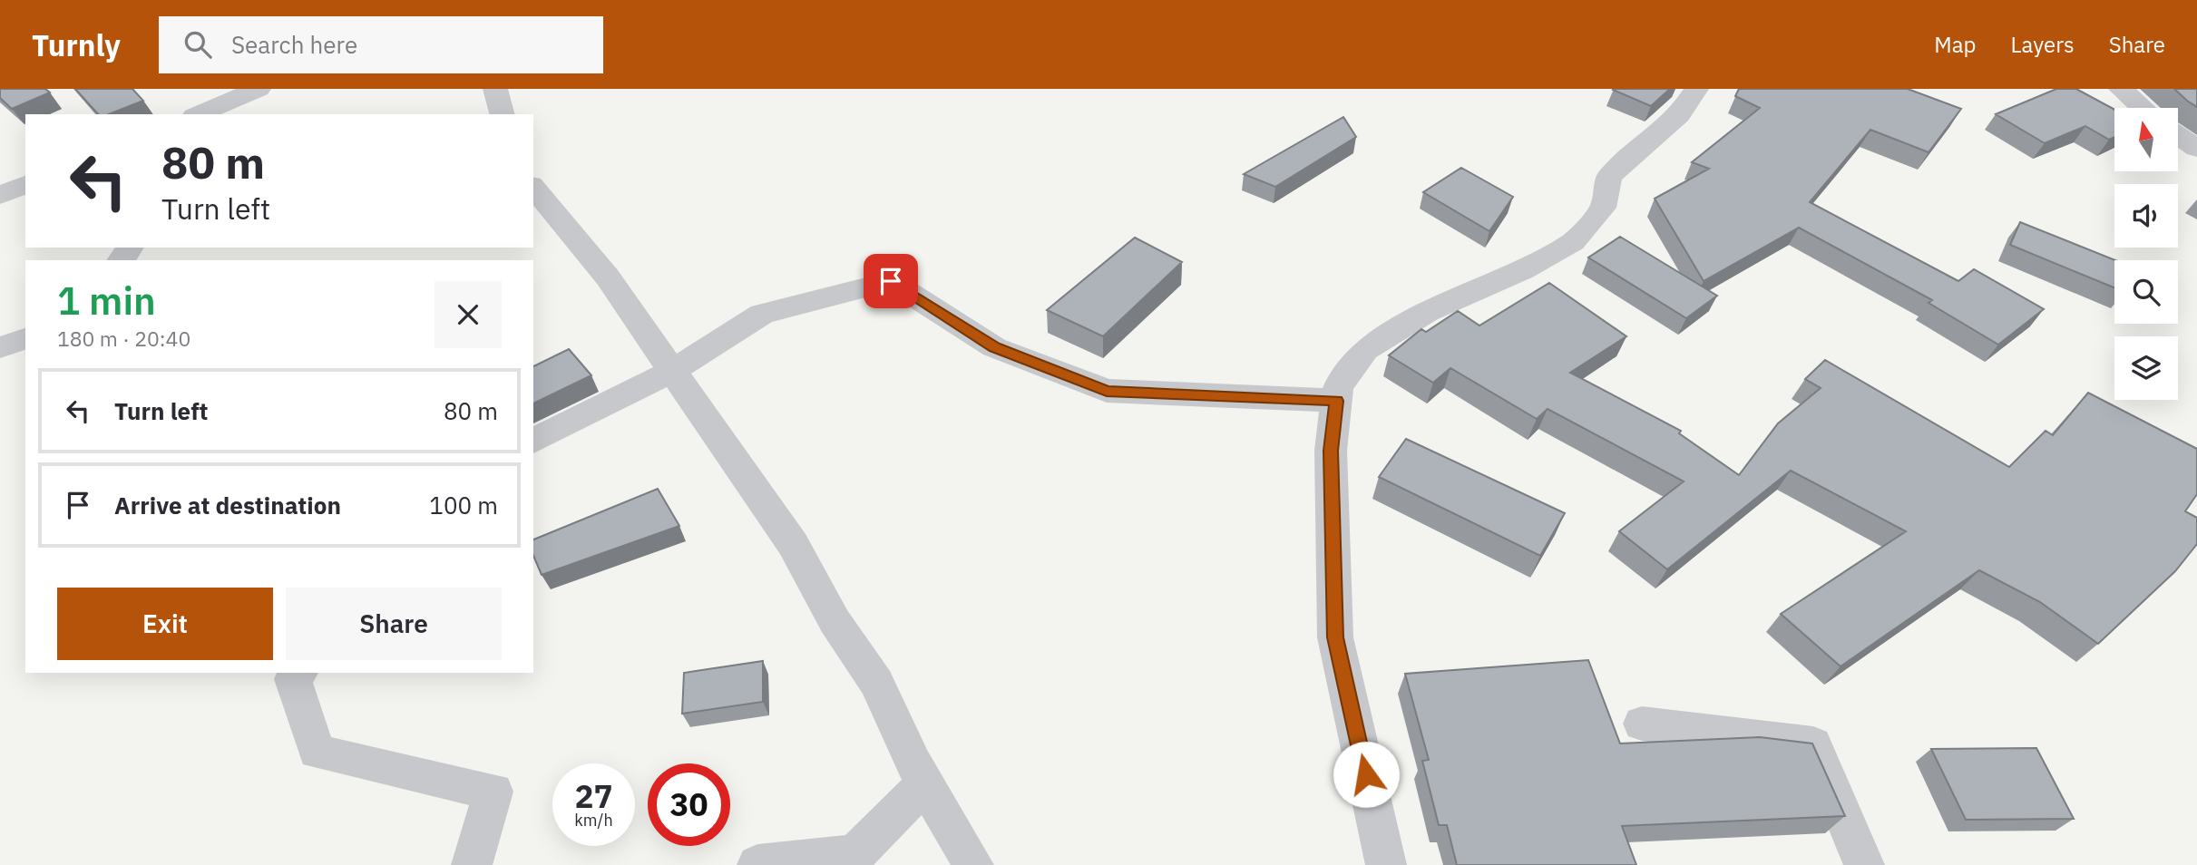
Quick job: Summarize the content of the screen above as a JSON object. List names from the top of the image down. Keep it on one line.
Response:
{"north":"top","page":{"header":"Turnly","search":"Search here","nav":["Map","Layers","Share"],"turn":["80 m","Turn left"],"heading":["1 min","180 m · 20:40"],"list":[{"name":"Turn left","value":"80 m"},{"name":"Arrive at destination","value":"100 m"}],"buttons":["Exit","Share"],"speed":"27 km/h","limit":"30"}}
